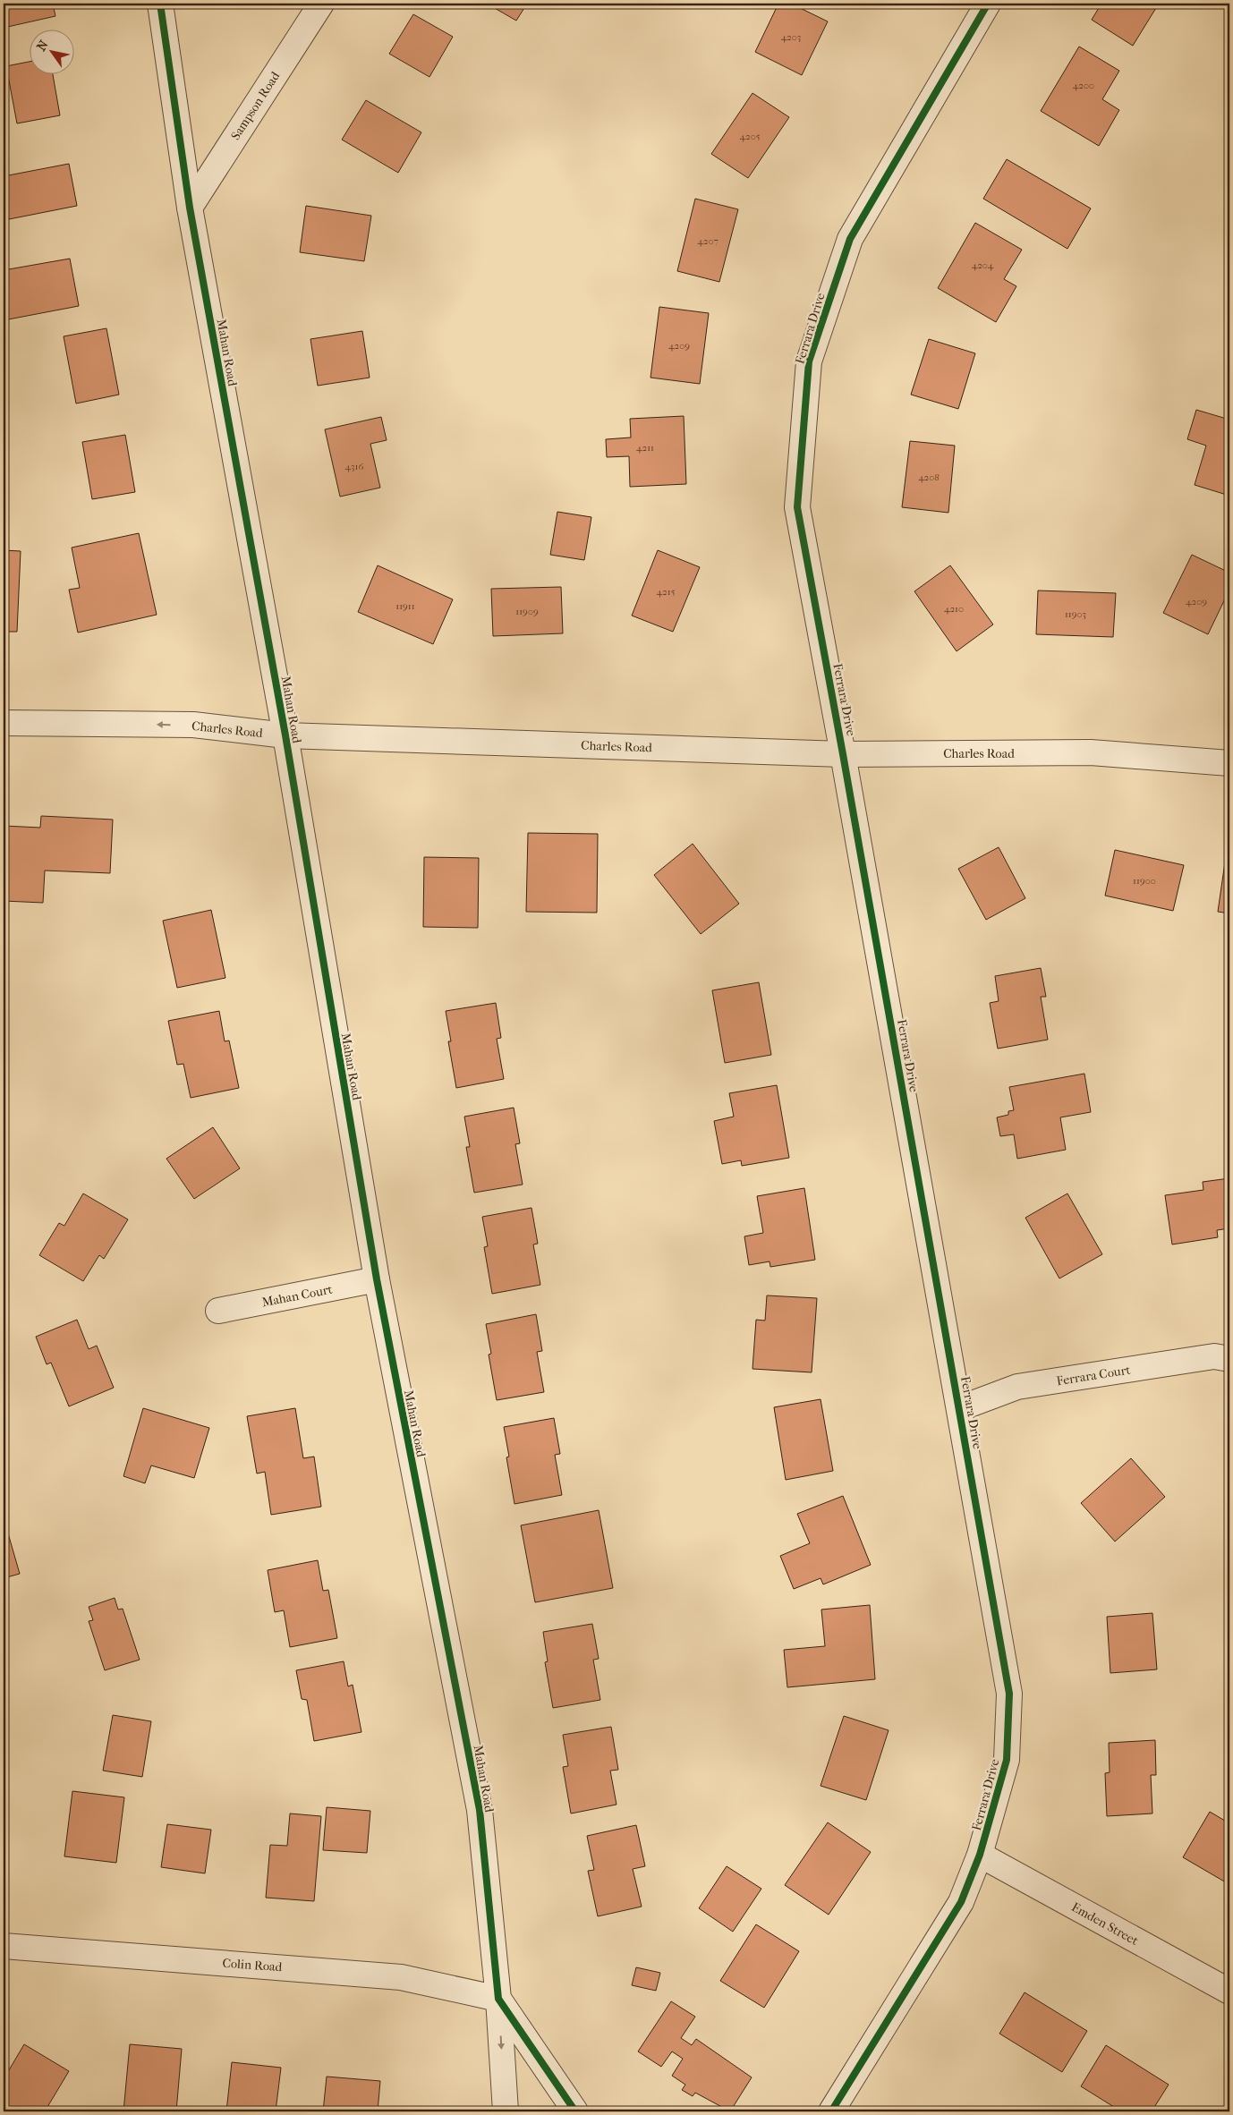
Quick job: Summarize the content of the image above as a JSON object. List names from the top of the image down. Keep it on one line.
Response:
{"streets":{"street":["Sampson Road","Ferrara Drive","Mahan Road","Charles Road","Mahan Court","Ferrara Court","Emden Street","Colin Road"]},"crossings":[["Sampson Road","Mahan Road"],["Ferrara Drive","Charles Road"],["Ferrara Drive","Ferrara Court"],["Ferrara Drive","Emden Street"],["Mahan Road","Charles Road"],["Mahan Road","Mahan Court"],["Mahan Road","Colin Road"]],"house_numbers":["4203","4200","4205","4207","4204","4209","4211","4316","4208","4215","4209","11911","4210","11909","11903","11900"],"north":"top left"}
